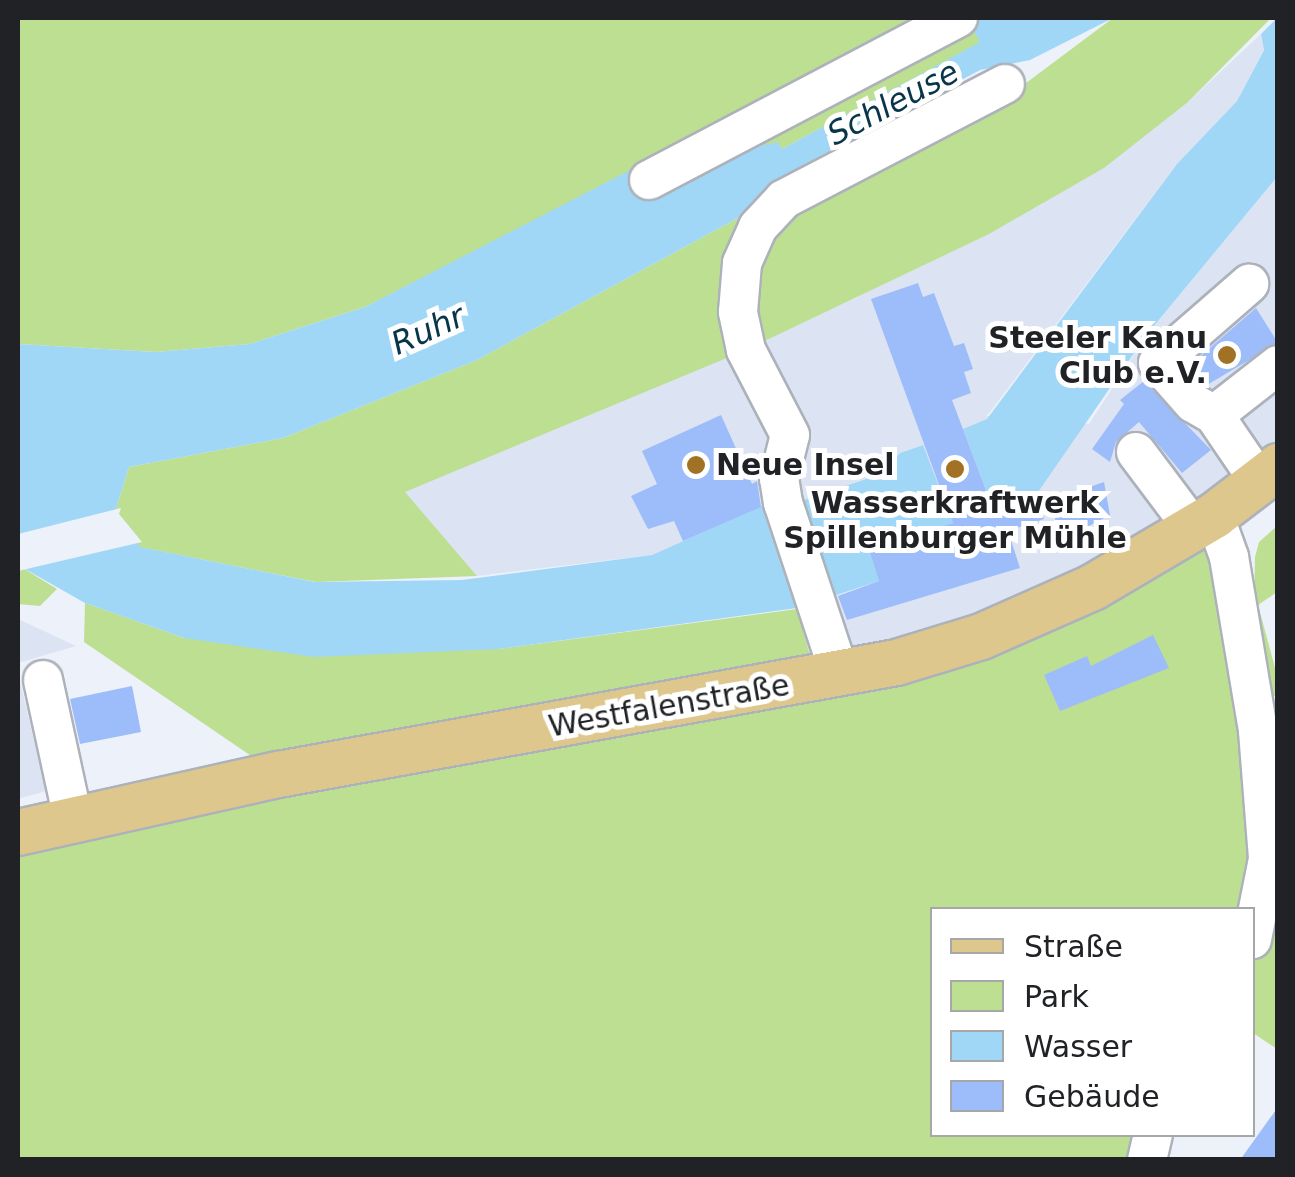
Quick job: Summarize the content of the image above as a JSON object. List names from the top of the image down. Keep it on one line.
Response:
{"streets":{"main road":["Westfalenstraße"]},"water":["Schleuse","Ruhr"],"places":["Steeler Kanu Club e.V.","Neue Insel","Wasserkraftwerk Spillenburger Mühle"],"legend":["Straße","Park","Wasser","Gebäude"]}
